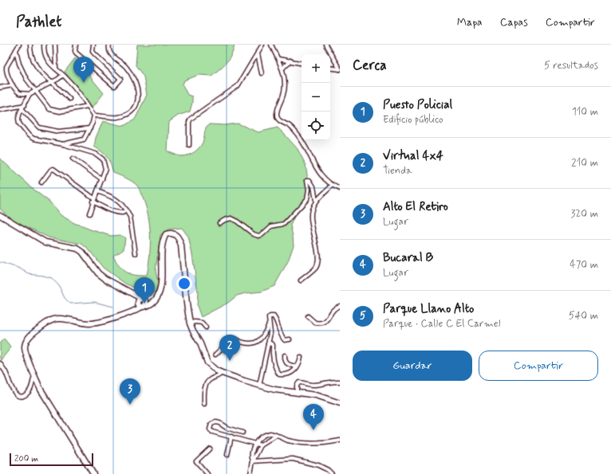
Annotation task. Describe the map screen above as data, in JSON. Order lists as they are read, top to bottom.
{
  "scale_bar": "200 m",
  "page": {
    "header": "Pathlet",
    "nav": ["Mapa", "Capas", "Compartir"],
    "heading": ["Cerca", "5 resultados"],
    "map_buttons": ["+", "−"],
    "pins": [
      "5",
      "1",
      "2",
      "3",
      "4"
    ],
    "list": [
      {
        "mark": "1",
        "name": "Puesto Policial",
        "note": "Edificio público",
        "value": "110 m"
      },
      {
        "mark": "2",
        "name": "Virtual 4x4",
        "note": "Tienda",
        "value": "210 m"
      },
      {
        "mark": "3",
        "name": "Alto El Retiro",
        "note": "Lugar",
        "value": "320 m"
      },
      {
        "mark": "4",
        "name": "Bucaral B",
        "note": "Lugar",
        "value": "470 m"
      },
      {
        "mark": "5",
        "name": "Parque Llano Alto",
        "note": "Parque · Calle C El Carmel",
        "value": "540 m"
      }
    ],
    "buttons": ["Guardar", "Compartir"],
    "scale": "200 m"
  }
}
